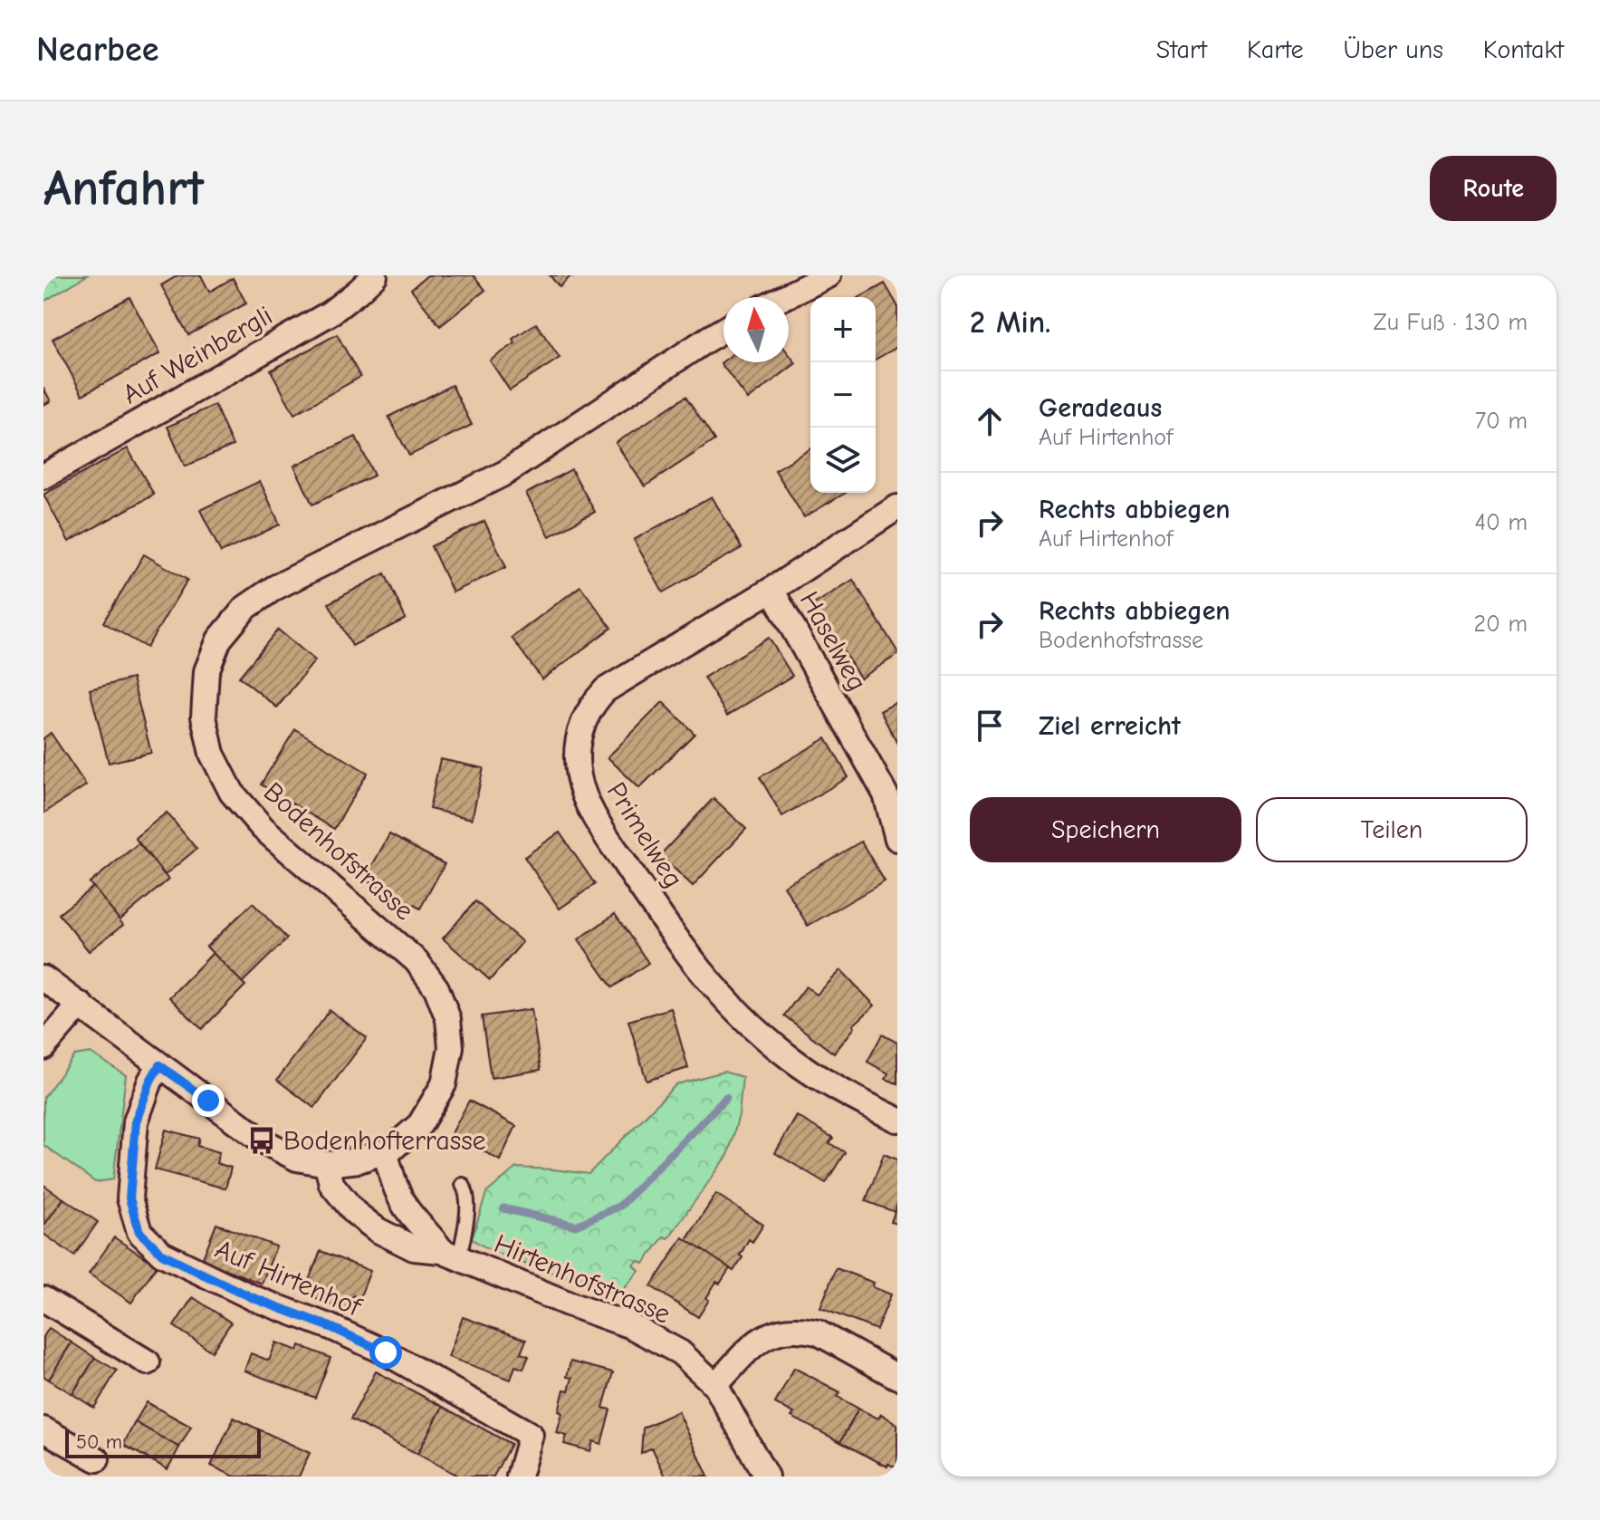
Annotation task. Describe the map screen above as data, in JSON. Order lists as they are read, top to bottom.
{
  "streets": {
    "street": [
      "Auf Weinbergli",
      "Haselweg",
      "Primelweg",
      "Bodenhofstrasse",
      "Auf Hirtenhof",
      "Hirtenhofstrasse"
    ]
  },
  "crossings": [
    ["Haselweg", "Primelweg"],
    ["Bodenhofstrasse", "Auf Hirtenhof"],
    ["Bodenhofstrasse", "Hirtenhofstrasse"]
  ],
  "places": {
    "bus stop": ["Bodenhofterrasse"]
  },
  "scale_bar": "50 m",
  "north": "top",
  "page": {
    "header": "Nearbee",
    "nav": [
      "Start",
      "Karte",
      "Über uns",
      "Kontakt"
    ],
    "buttons": [
      "Route",
      ["Speichern", "Teilen"]
    ],
    "title": "Anfahrt",
    "heading": ["2 Min.", "Zu Fuß · 130 m"],
    "map_buttons": ["+", "−"],
    "list": [
      ["Geradeaus", "Auf Hirtenhof", "70 m"],
      ["Rechts abbiegen", "Auf Hirtenhof", "40 m"],
      ["Rechts abbiegen", "Bodenhofstrasse", "20 m"],
      "Ziel erreicht"
    ],
    "scale": "50 m"
  }
}
